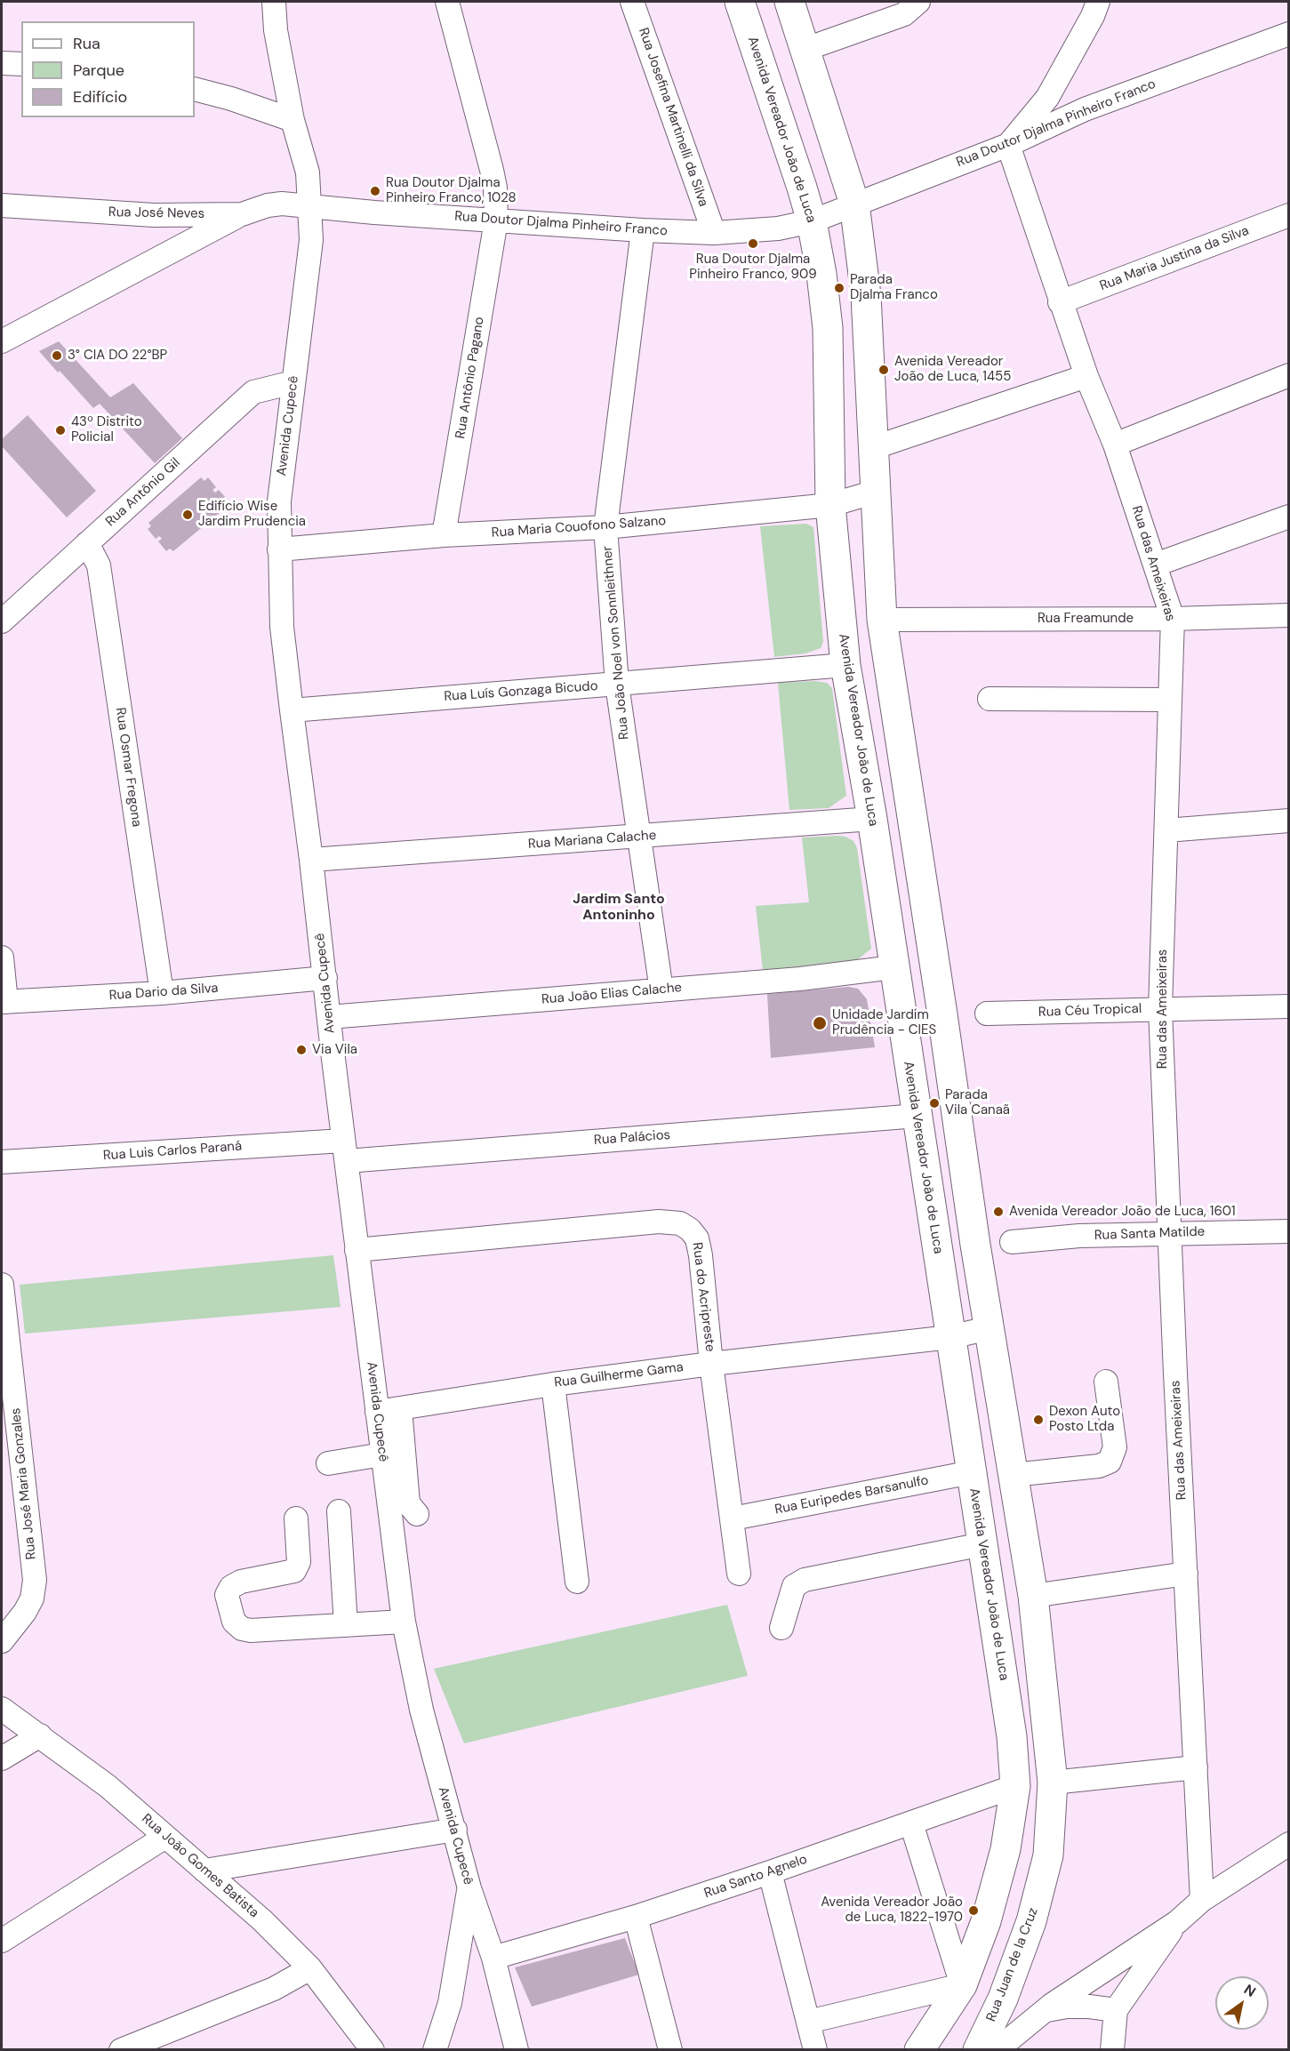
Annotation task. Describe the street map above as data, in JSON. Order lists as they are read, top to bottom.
{
  "streets": {
    "main road": ["Avenida Vereador João de Luca", "Rua Juan de la Cruz"],
    "street": [
      "Rua Josefina Martinelli da Silva",
      "Rua Doutor Djalma Pinheiro Franco",
      "Rua José Neves",
      "Rua Maria Justina da Silva",
      "Rua Antônio Pagano",
      "Avenida Cupecê",
      "Rua Antônio Gil",
      "Rua Maria Couofono Salzano",
      "Rua das Ameixeiras",
      "Rua Freamunde",
      "Rua João Noel von Sonnleithner",
      "Rua Luís Gonzaga Bicudo",
      "Rua Osmar Fregona",
      "Rua Mariana Calache",
      "Rua Dario da Silva",
      "Rua João Elias Calache",
      "Rua Céu Tropical",
      "Rua Palácios",
      "Rua Luis Carlos Paraná",
      "Rua Santa Matilde",
      "Rua do Acripreste",
      "Rua Guilherme Gama",
      "Rua José Maria Gonzales",
      "Rua Euripedes Barsanulfo",
      "Rua João Gomes Batista",
      "Rua Santo Agnelo"
    ]
  },
  "crossings": [
    ["Rua Josefina Martinelli da Silva", "Rua Doutor Djalma Pinheiro Franco"],
    ["Rua Doutor Djalma Pinheiro Franco", "Avenida Vereador João de Luca"],
    ["Rua Doutor Djalma Pinheiro Franco", "Rua José Neves"],
    ["Rua Doutor Djalma Pinheiro Franco", "Rua Antônio Pagano"],
    ["Rua Doutor Djalma Pinheiro Franco", "Avenida Cupecê"],
    ["Rua Doutor Djalma Pinheiro Franco", "Rua das Ameixeiras"],
    ["Rua Doutor Djalma Pinheiro Franco", "Rua João Noel von Sonnleithner"],
    ["Avenida Vereador João de Luca", "Rua Maria Couofono Salzano"],
    ["Avenida Vereador João de Luca", "Rua Luís Gonzaga Bicudo"],
    ["Avenida Vereador João de Luca", "Rua Mariana Calache"],
    ["Avenida Vereador João de Luca", "Rua João Elias Calache"],
    ["Avenida Vereador João de Luca", "Rua Palácios"],
    ["Avenida Vereador João de Luca", "Rua Guilherme Gama"],
    ["Avenida Vereador João de Luca", "Rua Euripedes Barsanulfo"],
    ["Avenida Vereador João de Luca", "Rua Santo Agnelo"],
    ["Rua José Neves", "Avenida Cupecê"],
    ["Rua Maria Justina da Silva", "Rua das Ameixeiras"],
    ["Rua Antônio Pagano", "Rua Maria Couofono Salzano"],
    ["Avenida Cupecê", "Rua Antônio Gil"],
    ["Avenida Cupecê", "Rua Maria Couofono Salzano"],
    ["Avenida Cupecê", "Rua Luís Gonzaga Bicudo"],
    ["Avenida Cupecê", "Rua Mariana Calache"],
    ["Avenida Cupecê", "Rua Dario da Silva"],
    ["Avenida Cupecê", "Rua João Elias Calache"],
    ["Avenida Cupecê", "Rua Palácios"],
    ["Avenida Cupecê", "Rua Luis Carlos Paraná"],
    ["Avenida Cupecê", "Rua do Acripreste"],
    ["Avenida Cupecê", "Rua Guilherme Gama"],
    ["Avenida Cupecê", "Rua Santo Agnelo"],
    ["Rua Antônio Gil", "Rua Osmar Fregona"],
    ["Rua Maria Couofono Salzano", "Rua João Noel von Sonnleithner"],
    ["Rua das Ameixeiras", "Rua Freamunde"],
    ["Rua das Ameixeiras", "Rua Céu Tropical"],
    ["Rua das Ameixeiras", "Rua Santa Matilde"],
    ["Rua João Noel von Sonnleithner", "Rua Luís Gonzaga Bicudo"],
    ["Rua João Noel von Sonnleithner", "Rua Mariana Calache"],
    ["Rua João Noel von Sonnleithner", "Rua João Elias Calache"],
    ["Rua Osmar Fregona", "Rua Dario da Silva"],
    ["Rua Palácios", "Rua Luis Carlos Paraná"],
    ["Rua do Acripreste", "Rua Guilherme Gama"],
    ["Rua do Acripreste", "Rua Euripedes Barsanulfo"]
  ],
  "districts": ["Jardim Santo Antoninho"],
  "places": [
    "Rua Doutor Djalma Pinheiro Franco, 1028",
    "Rua Doutor Djalma Pinheiro Franco, 909",
    "Parada Djalma Franco",
    "3° CIA DO 22°BP",
    "Avenida Vereador João de Luca, 1455",
    "43º Distrito Policial",
    "Edifício Wise Jardim Prudencia",
    "Unidade Jardim Prudência - CIES",
    "Via Vila",
    "Parada Vila Canaã",
    "Avenida Vereador João de Luca, 1601",
    "Dexon Auto Posto Ltda",
    "Avenida Vereador João de Luca, 1822-1970"
  ],
  "legend": ["Rua", "Parque", "Edifício"],
  "north": "top right"
}
